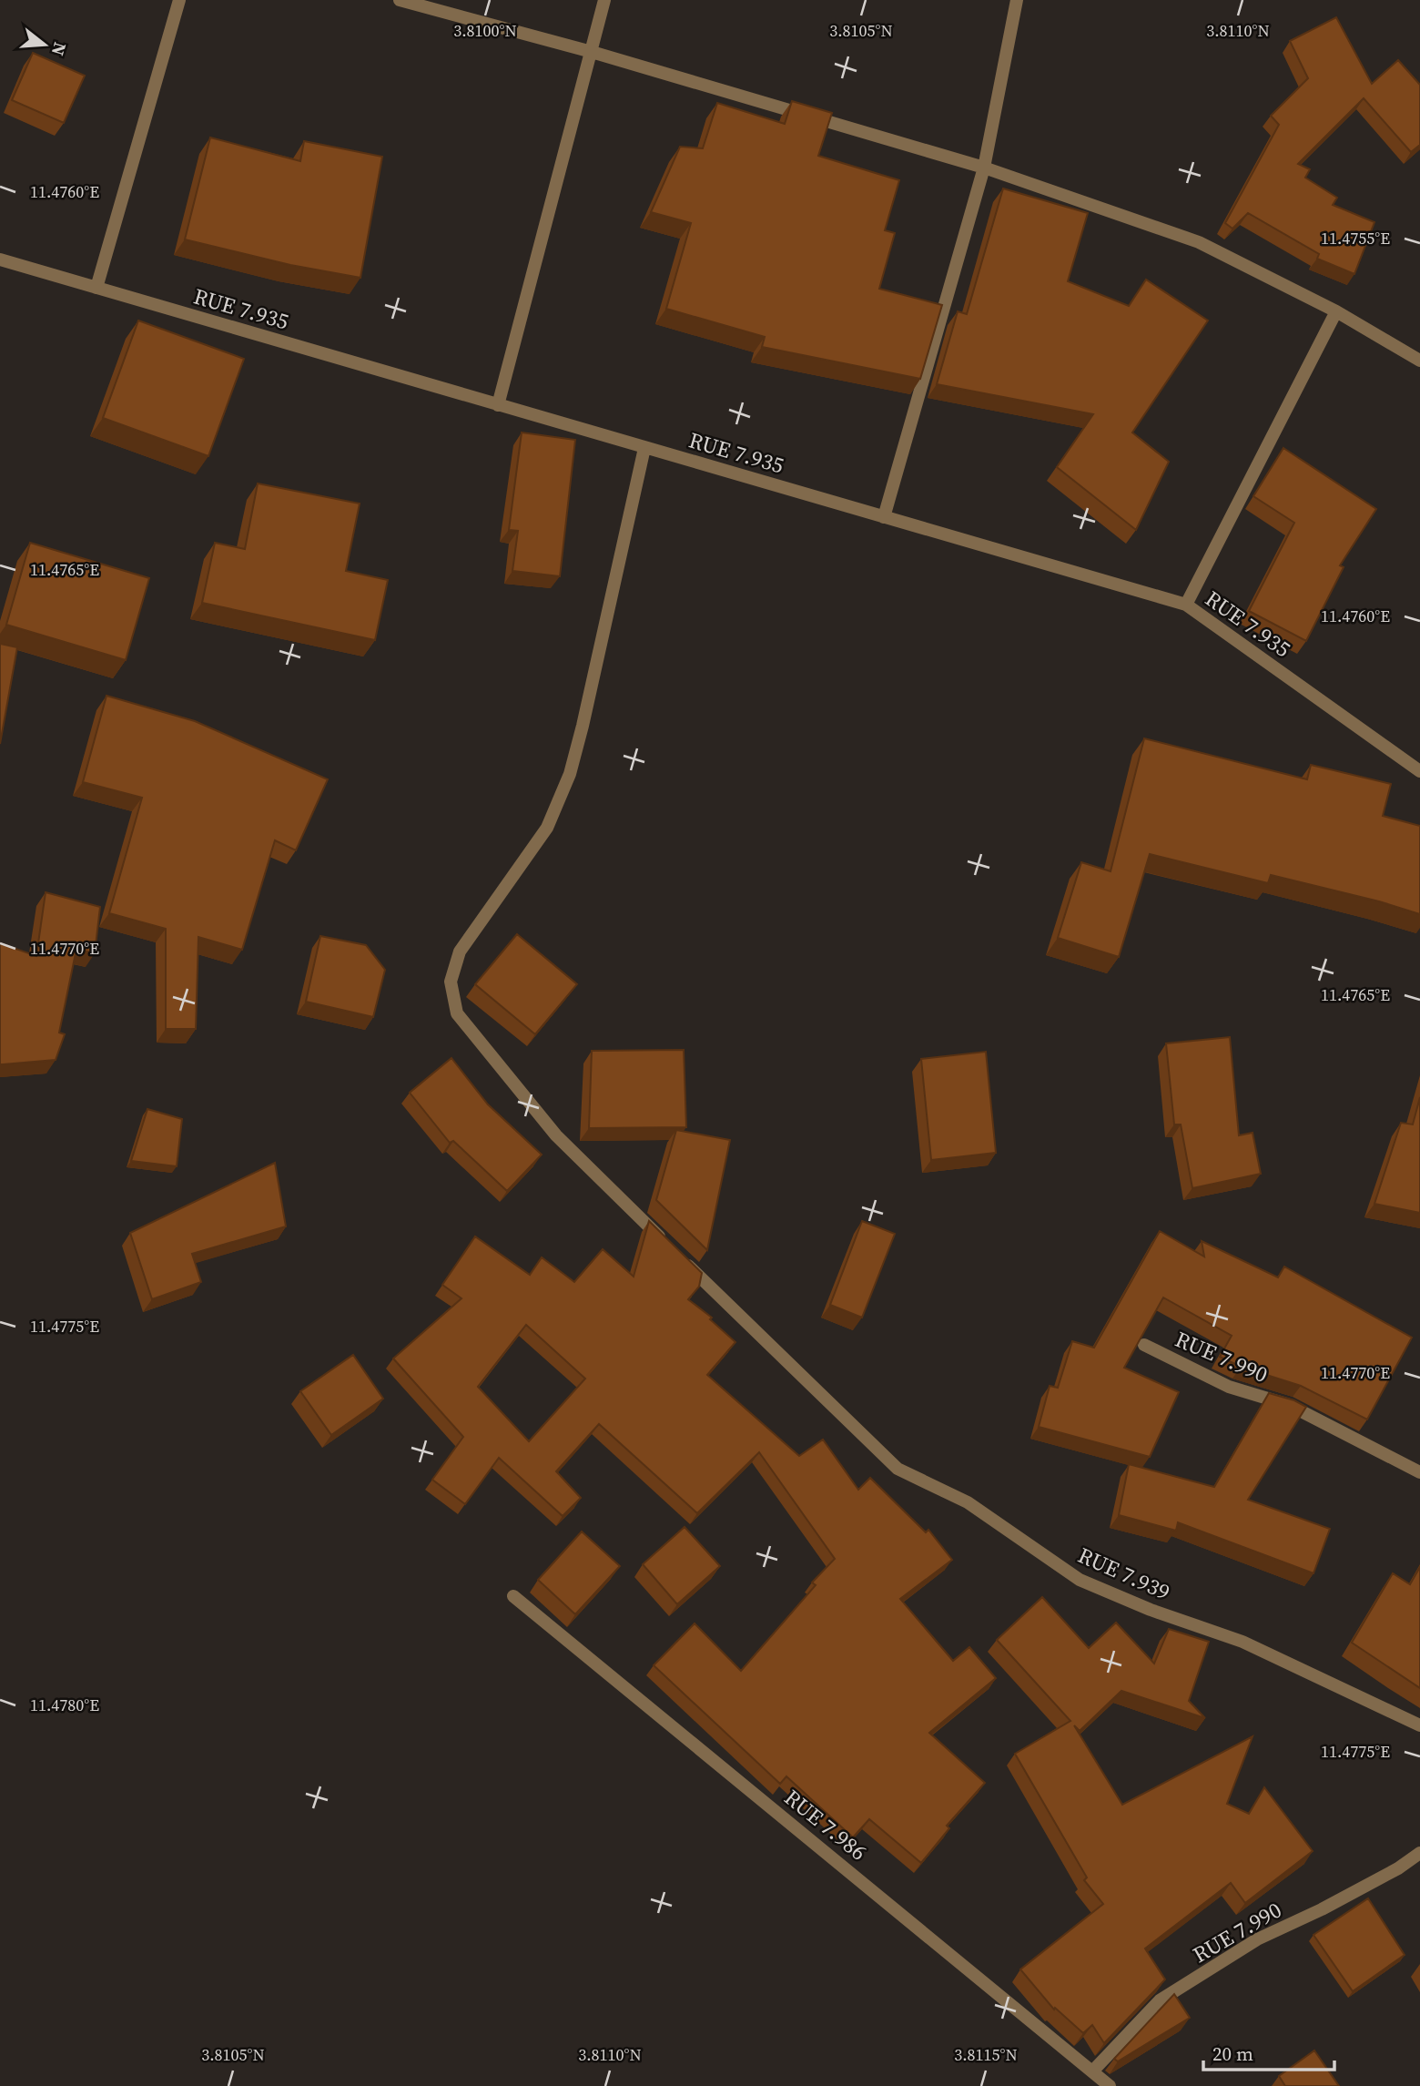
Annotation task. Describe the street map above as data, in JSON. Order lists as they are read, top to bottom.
{
  "streets": {
    "street": [
      "RUE 7.935",
      "RUE 7.990",
      "RUE 7.939",
      "RUE 7.986"
    ]
  },
  "crossings": [
    ["RUE 7.935", "RUE 7.939"],
    ["RUE 7.990", "RUE 7.986"]
  ],
  "scale_bar": "20 m",
  "north": "right",
  "coordinates": [
    "3.8100°N",
    "3.8105°N",
    "3.8110°N",
    "11.4760°E",
    "11.4755°E",
    "11.4765°E",
    "11.4770°E",
    "11.4775°E",
    "11.4780°E",
    "3.8115°N"
  ]
}
